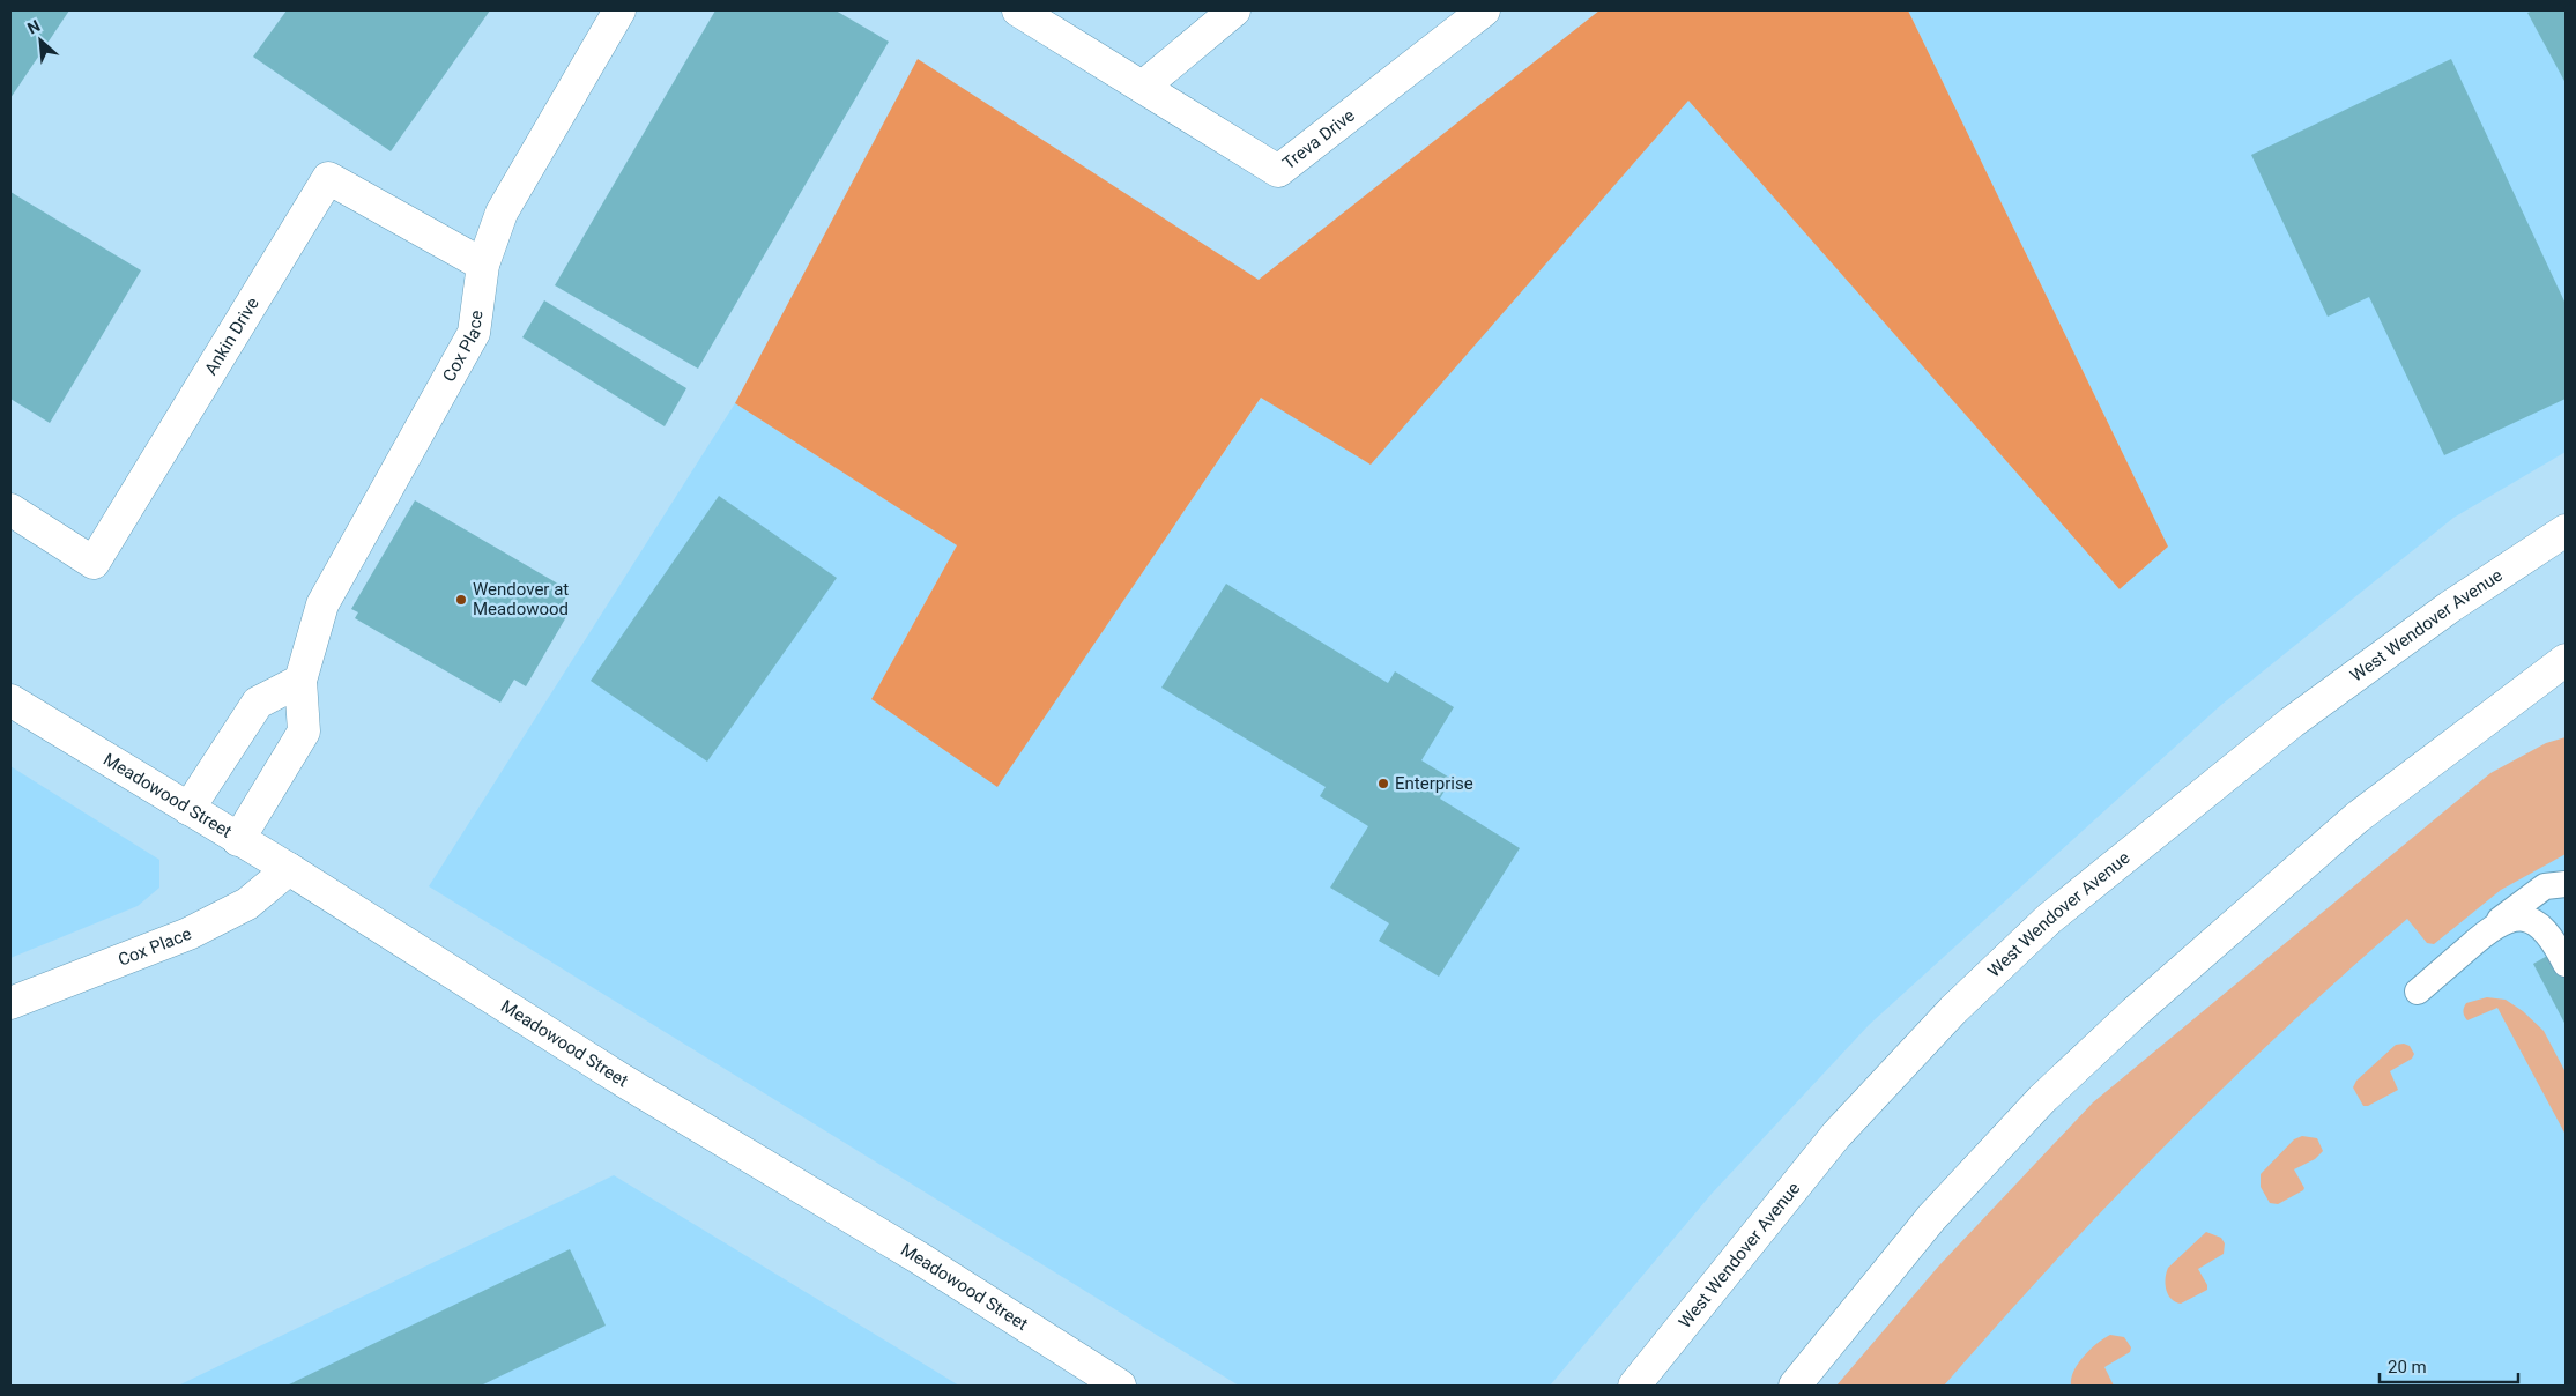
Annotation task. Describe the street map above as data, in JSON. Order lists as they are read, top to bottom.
{
  "streets": {
    "main road": [
      "Treva Drive",
      "Ankin Drive",
      "Cox Place",
      "West Wendover Avenue",
      "Meadowood Street"
    ]
  },
  "crossings": [
    ["Ankin Drive", "Cox Place"],
    ["Cox Place", "Meadowood Street"]
  ],
  "places": ["Wendover at Meadowood", "Enterprise"],
  "scale_bar": "20 m",
  "north": "top left"
}
